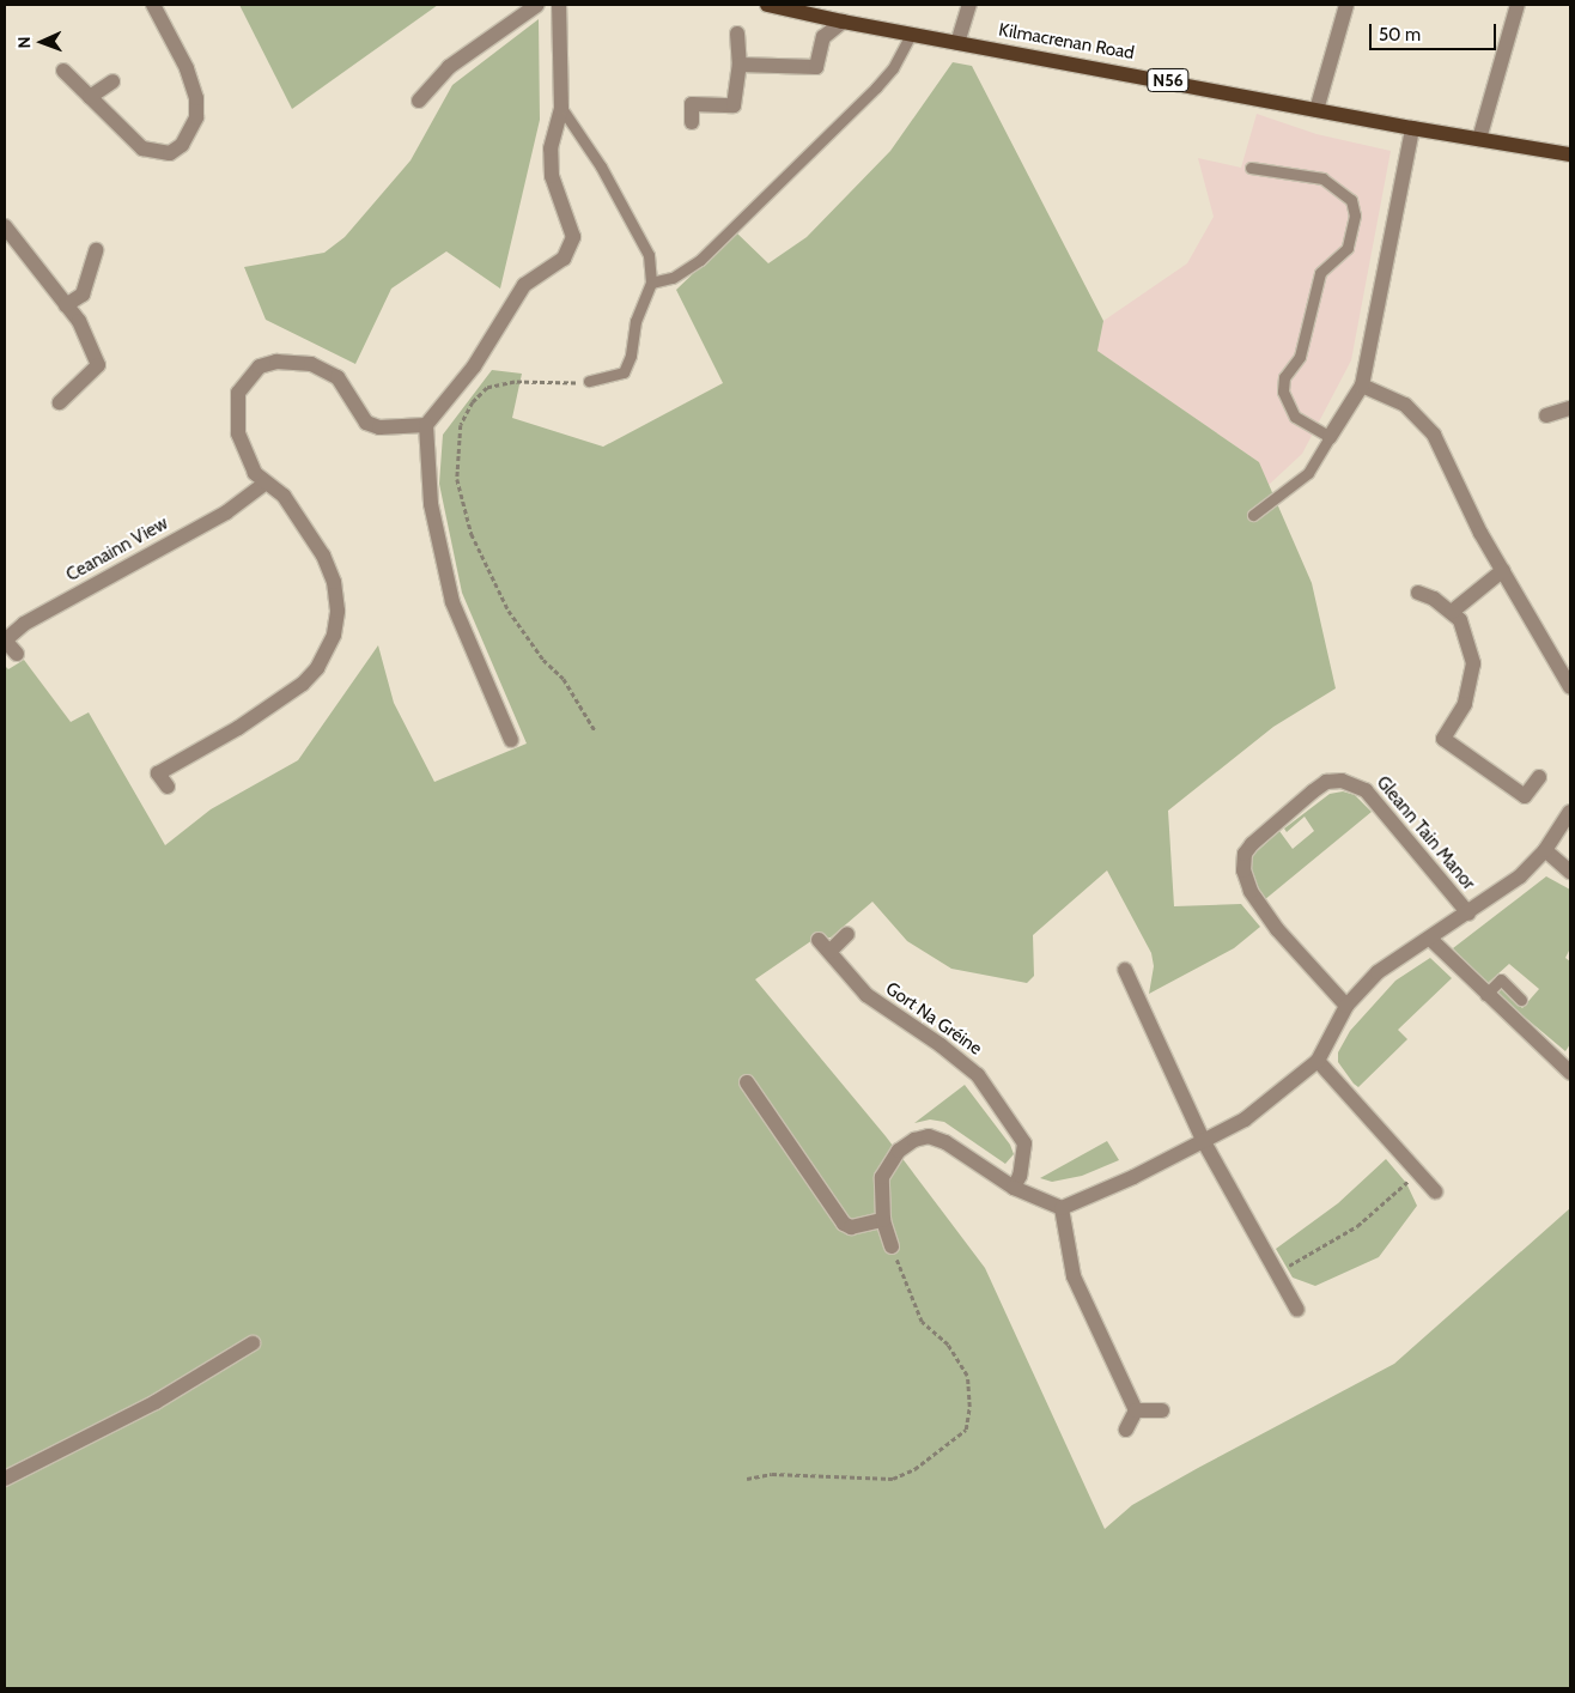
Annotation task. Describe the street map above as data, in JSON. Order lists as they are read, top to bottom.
{
  "streets": {
    "main road": ["Kilmacrenan Road", "N56"],
    "street": ["Ceanainn View", "Gleann Tain Manor", "Gort Na Gréine"]
  },
  "scale_bar": "50 m",
  "north": "left"
}
